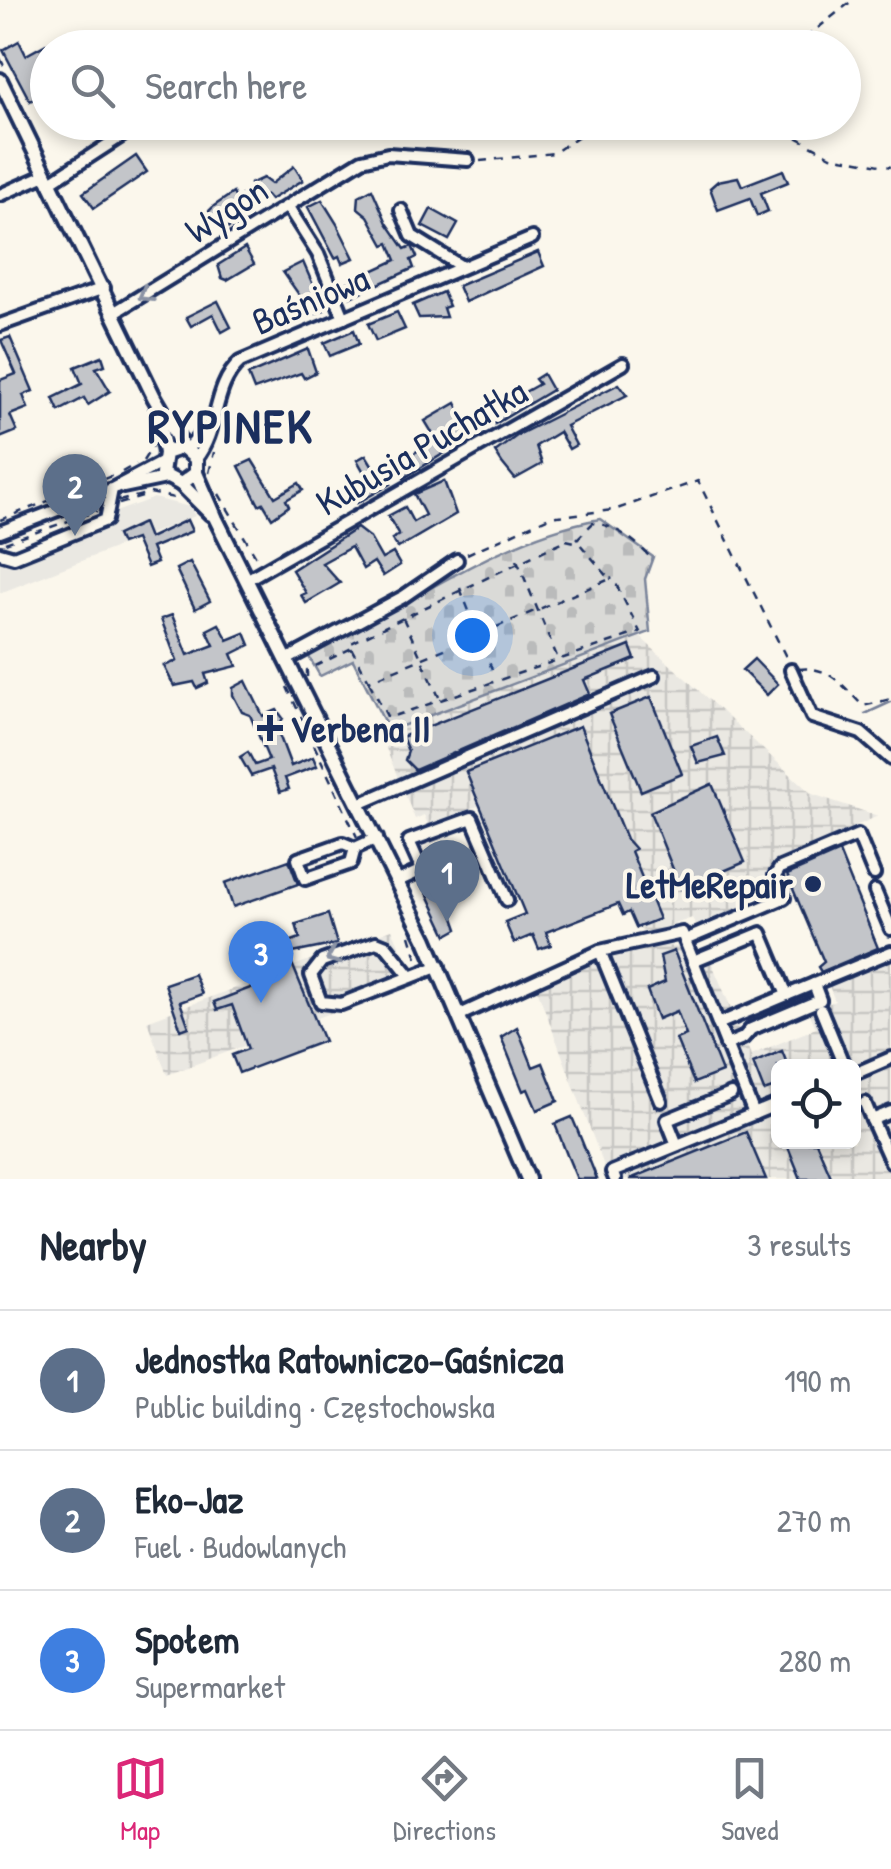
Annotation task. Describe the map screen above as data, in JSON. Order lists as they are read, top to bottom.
{
  "streets": {
    "street": ["Wygon", "Baśniowa", "Kubusia Puchatka"]
  },
  "one_way": ["Wygon"],
  "districts": ["RYPINEK"],
  "places": {
    "health": ["Verbena II"],
    "other": ["LetMeRepair"]
  },
  "page": {
    "search": "Search here",
    "pins": ["2", "1", "3"],
    "heading": ["Nearby", "3 results"],
    "list": [
      {
        "mark": "1",
        "name": "Jednostka Ratowniczo-Gaśnicza",
        "note": "Public building · Częstochowska",
        "value": "190 m"
      },
      {
        "mark": "2",
        "name": "Eko-Jaz",
        "note": "Fuel · Budowlanych",
        "value": "270 m"
      },
      {
        "mark": "3",
        "name": "Społem",
        "note": "Supermarket",
        "value": "280 m"
      }
    ],
    "nav": ["Map", "Directions", "Saved"]
  }
}
